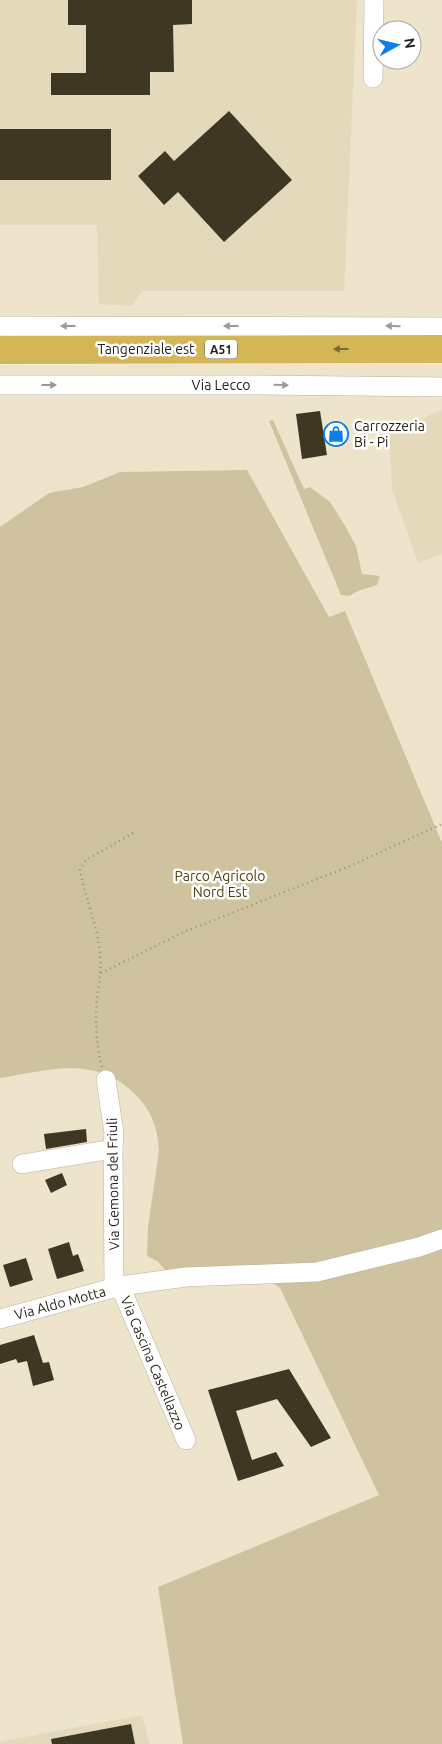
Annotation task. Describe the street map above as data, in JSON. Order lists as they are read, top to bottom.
{
  "streets": {
    "highway": ["Tangenziale est", "A51"],
    "street": [
      "Via Lecco",
      "Via Gemona del Friuli",
      "Via Aldo Motta",
      "Via Cascina Castellazzo"
    ]
  },
  "crossings": [
    ["Via Gemona del Friuli", "Via Aldo Motta"],
    ["Via Gemona del Friuli", "Via Cascina Castellazzo"],
    ["Via Aldo Motta", "Via Cascina Castellazzo"]
  ],
  "parks": ["Parco Agricolo Nord Est"],
  "places": {
    "shop": ["Carrozzeria Bi - Pi"]
  },
  "north": "right"
}
